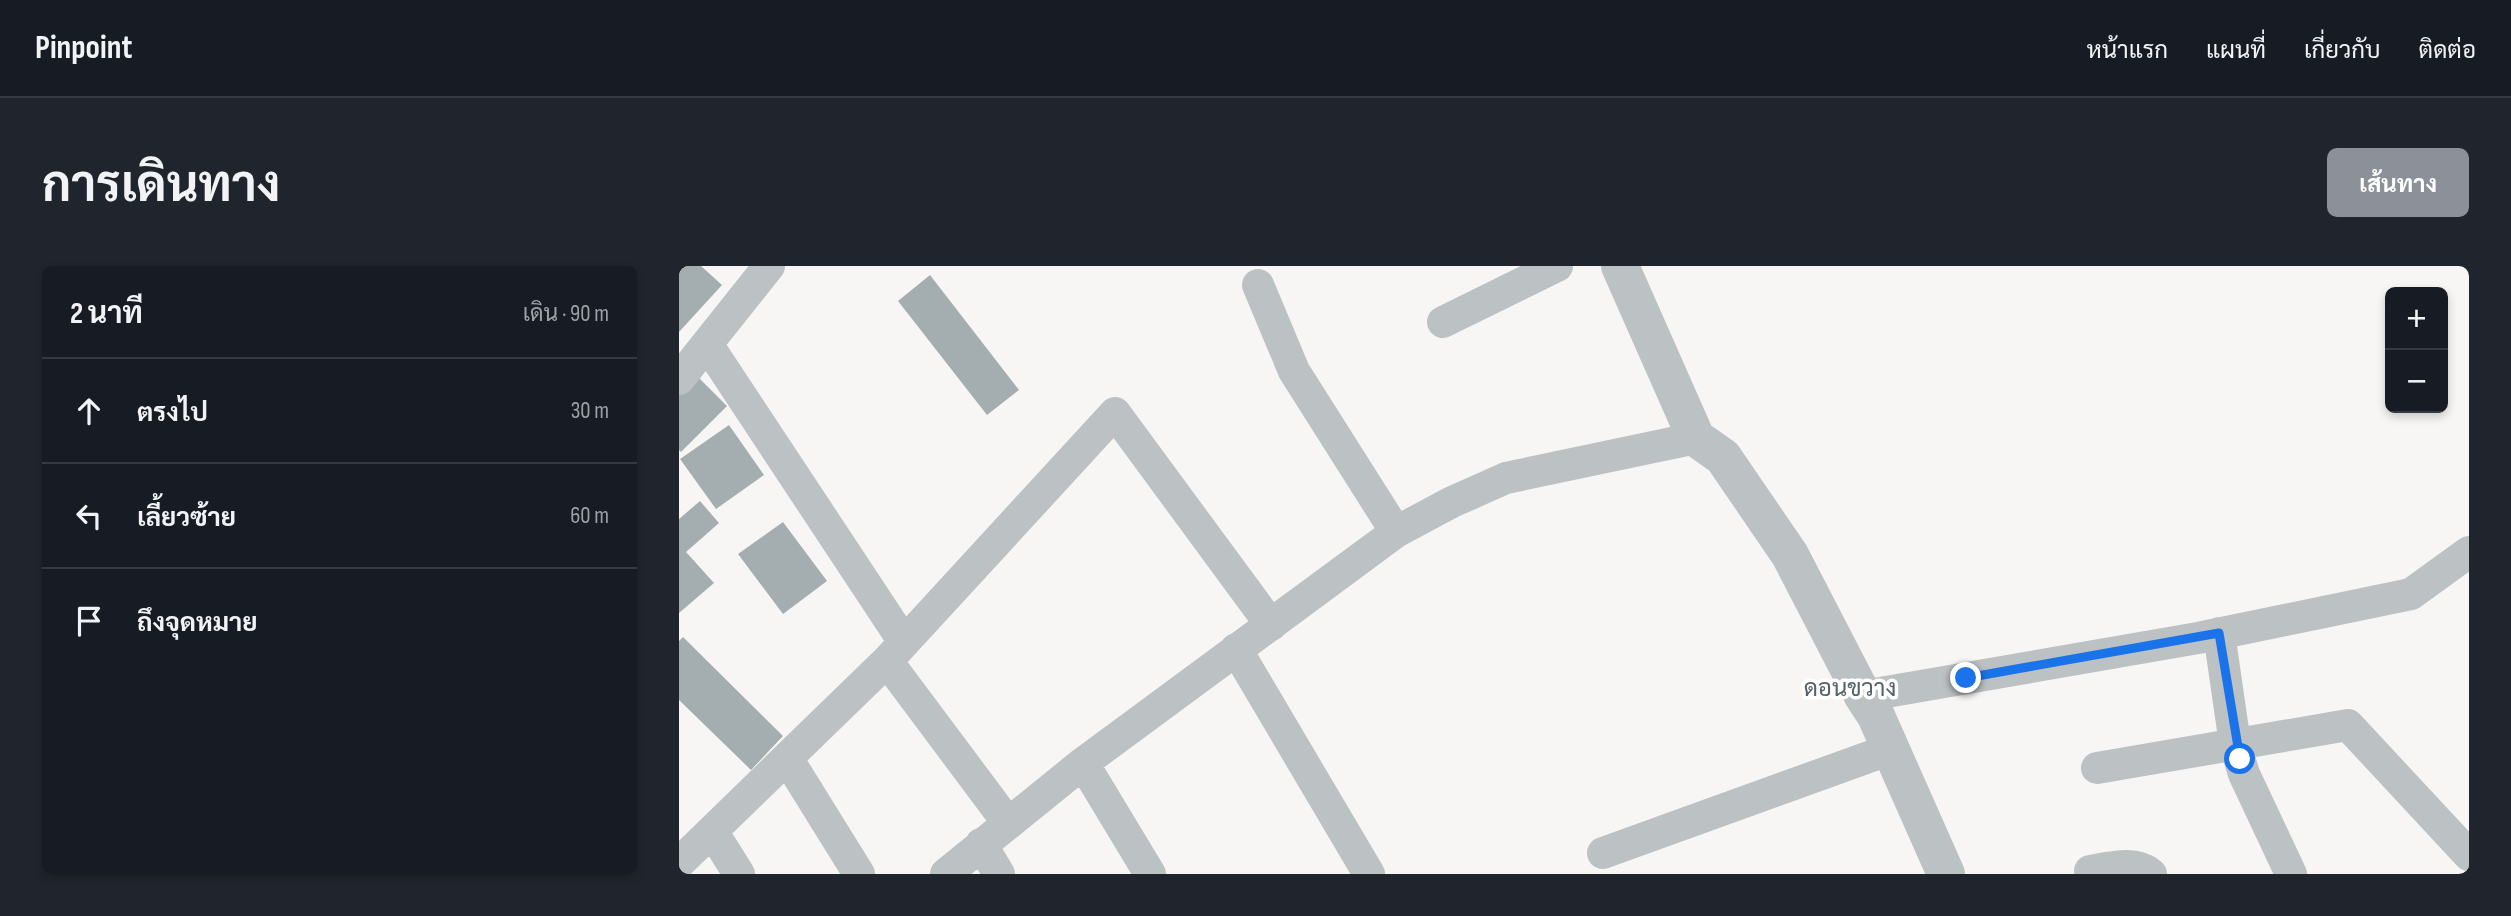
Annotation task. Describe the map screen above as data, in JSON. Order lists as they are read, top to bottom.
{
  "districts": ["ดอนขวาง"],
  "page": {
    "header": "Pinpoint",
    "nav": [
      "หน้าแรก",
      "แผนที่",
      "เกี่ยวกับ",
      "ติดต่อ"
    ],
    "buttons": "เส้นทาง",
    "title": "การเดินทาง",
    "heading": ["2 นาที", "เดิน · 90 m"],
    "map_buttons": ["+", "−"],
    "list": [
      ["ตรงไป", "30 m"],
      ["เลี้ยวซ้าย", "60 m"],
      "ถึงจุดหมาย"
    ]
  }
}
